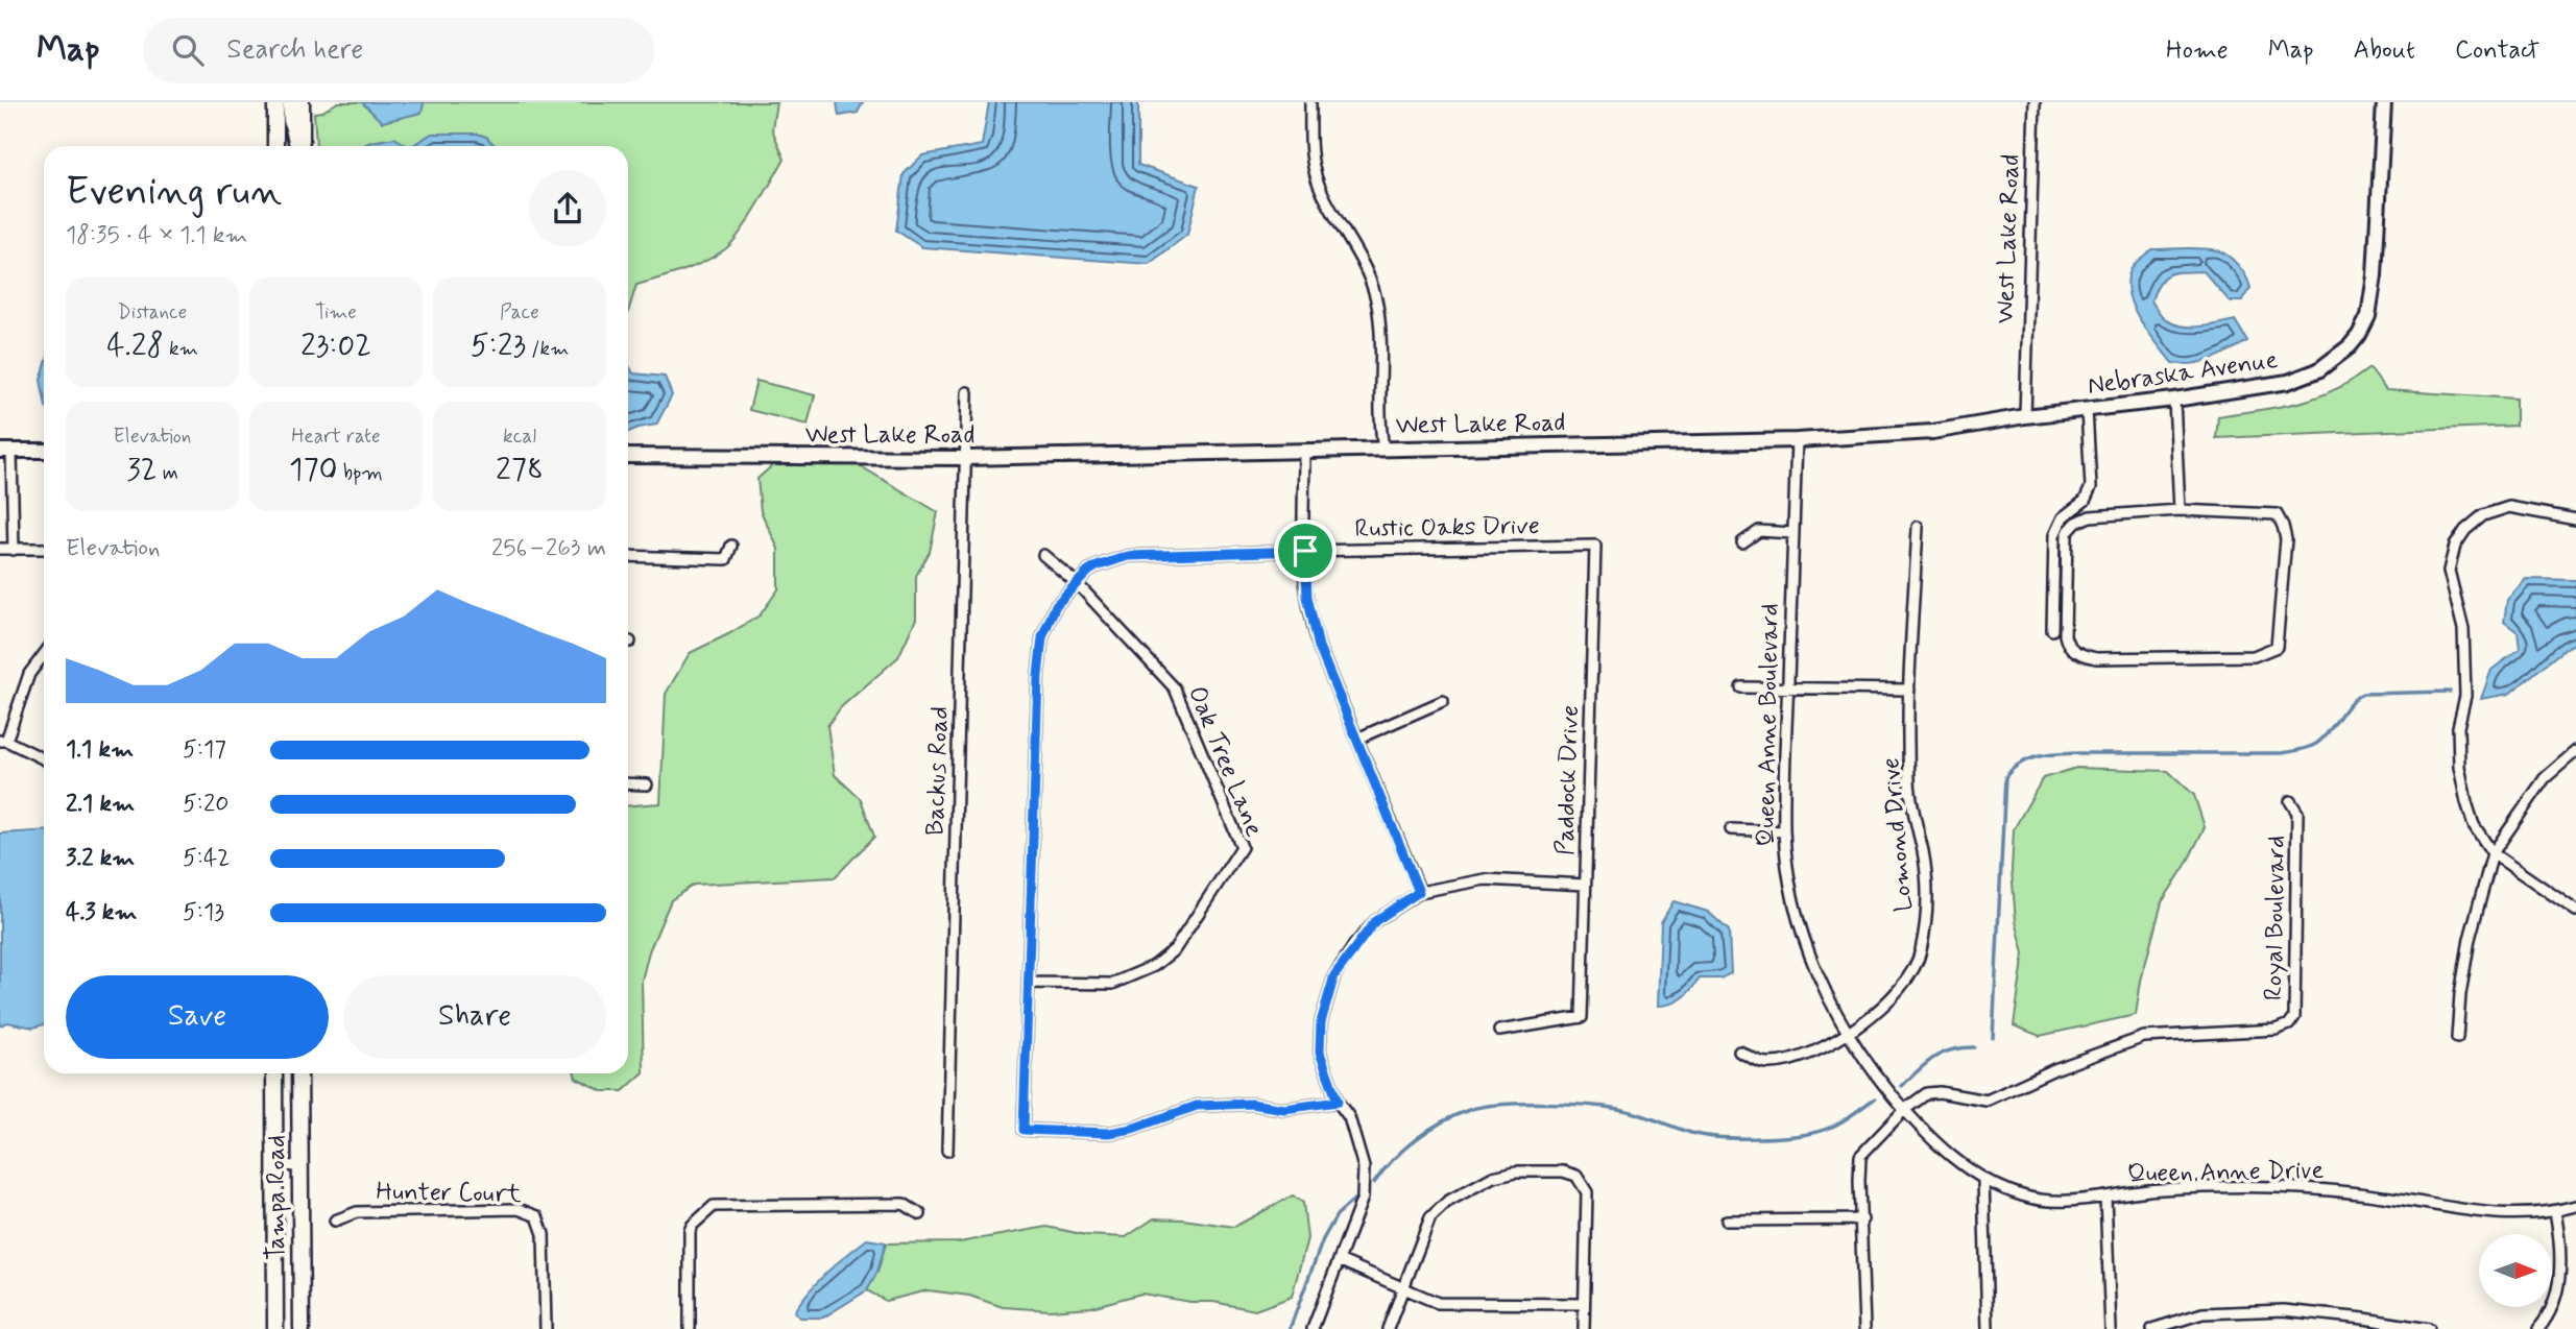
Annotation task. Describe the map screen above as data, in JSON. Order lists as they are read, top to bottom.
{
  "streets": {
    "main road": ["Tampa Road"],
    "street": [
      "West Lake Road",
      "Nebraska Avenue",
      "Rustic Oaks Drive",
      "Queen Anne Boulevard",
      "Oak Tree Lane",
      "Backus Road",
      "Paddock Drive",
      "Lomond Drive",
      "Royal Boulevard",
      "Queen Anne Drive",
      "Hunter Court"
    ]
  },
  "crossings": [
    ["West Lake Road", "Nebraska Avenue"],
    ["West Lake Road", "Queen Anne Boulevard"],
    ["West Lake Road", "Backus Road"],
    ["Rustic Oaks Drive", "Oak Tree Lane"],
    ["Rustic Oaks Drive", "Paddock Drive"],
    ["Queen Anne Boulevard", "Lomond Drive"],
    ["Queen Anne Boulevard", "Royal Boulevard"],
    ["Queen Anne Boulevard", "Queen Anne Drive"],
    ["Royal Boulevard", "Queen Anne Drive"]
  ],
  "north": "right",
  "page": {
    "header": "Map",
    "search": "Search here",
    "nav": [
      "Home",
      "Map",
      "About",
      "Contact"
    ],
    "heading": ["Evening run", "18:35 · 4 × 1.1 km"],
    "stats": [
      ["Distance", "4.28 km"],
      ["Time", "23:02"],
      ["Pace", "5:23 /km"],
      ["Elevation", "32 m"],
      ["Heart rate", "170 bpm"],
      ["kcal", "278"]
    ],
    "chart": ["Elevation", "256–263 m"],
    "list": [
      {
        "name": "1.1 km",
        "note": "5:17"
      },
      {
        "name": "2.1 km",
        "note": "5:20"
      },
      {
        "name": "3.2 km",
        "note": "5:42"
      },
      {
        "name": "4.3 km",
        "note": "5:13"
      }
    ],
    "buttons": ["Save", "Share"]
  }
}
